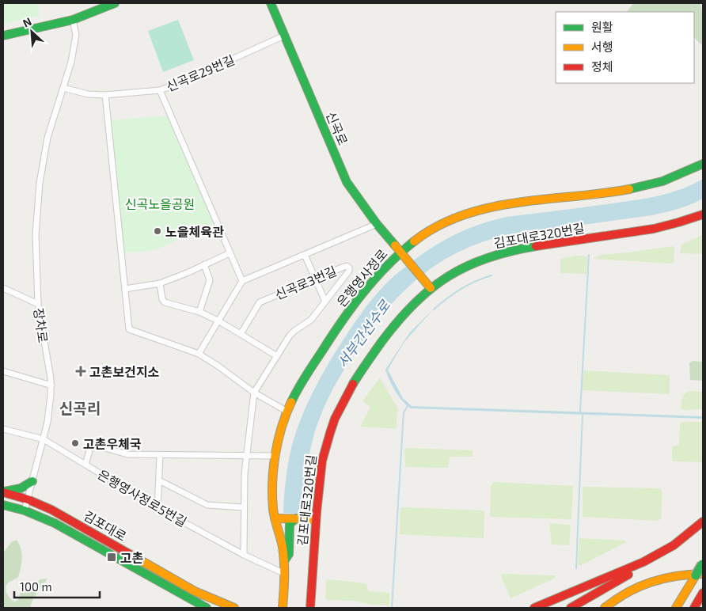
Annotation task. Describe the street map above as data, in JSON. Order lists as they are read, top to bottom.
{
  "streets": {
    "main road": [
      "신곡로",
      "김포대로320번길",
      "은행영사정로",
      "김포대로"
    ],
    "street": [
      "신곡로29번길",
      "신곡로3번길",
      "장차로",
      "은행영사정로5번길"
    ]
  },
  "crossings": [
    ["신곡로29번길", "신곡로"],
    ["신곡로29번길", "장차로"],
    ["신곡로", "김포대로320번길"],
    ["신곡로", "은행영사정로"],
    ["신곡로", "신곡로3번길"],
    ["은행영사정로", "은행영사정로5번길"],
    ["장차로", "은행영사정로5번길"],
    ["장차로", "김포대로"]
  ],
  "districts": ["신곡리"],
  "water": ["서부간선수로"],
  "parks": ["신곡노을공원"],
  "places": {
    "other": ["노을체육관", "고촌우체국"],
    "health": ["고촌보건지소"],
    "transit": ["고촌"]
  },
  "legend": ["원활", "서행", "정체"],
  "scale_bar": "100 m",
  "north": "top left"
}
